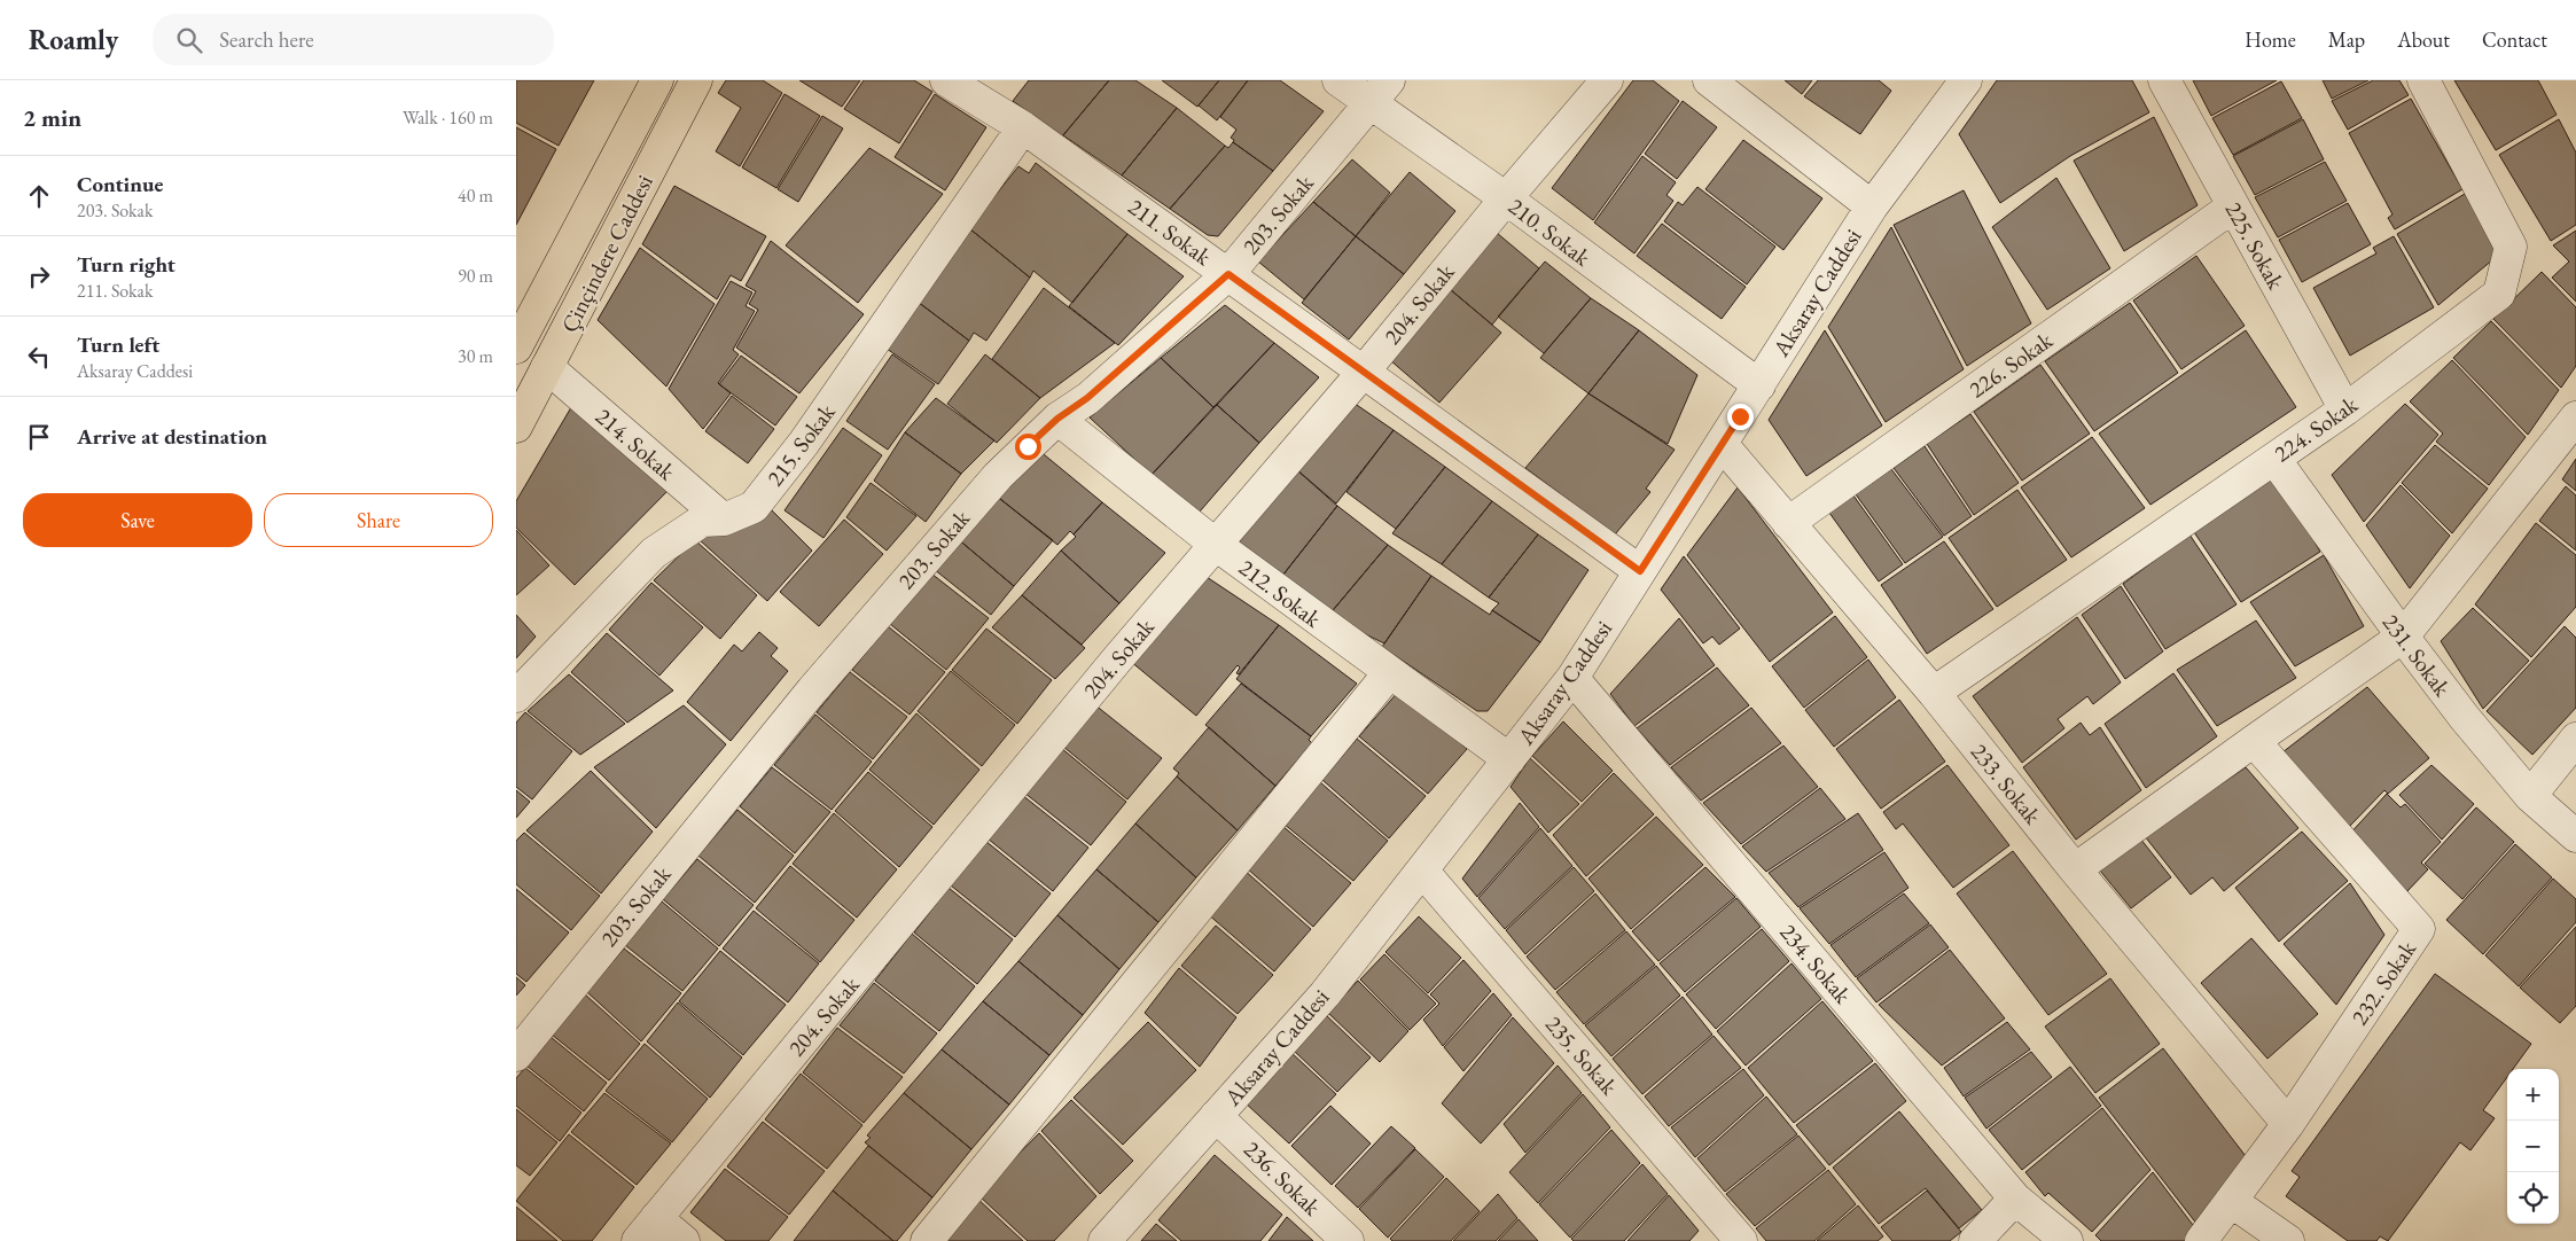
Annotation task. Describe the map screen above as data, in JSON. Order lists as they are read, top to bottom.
{
  "streets": {
    "main road": ["Çinçindere Caddesi"],
    "street": [
      "203. Sokak",
      "211. Sokak",
      "210. Sokak",
      "225. Sokak",
      "Aksaray Caddesi",
      "204. Sokak",
      "226. Sokak",
      "224. Sokak",
      "214. Sokak",
      "215. Sokak",
      "212. Sokak",
      "231. Sokak",
      "233. Sokak",
      "234. Sokak",
      "232. Sokak",
      "235. Sokak",
      "236. Sokak"
    ]
  },
  "crossings": [
    ["203. Sokak", "211. Sokak"],
    ["203. Sokak", "210. Sokak"],
    ["203. Sokak", "212. Sokak"],
    ["211. Sokak", "Aksaray Caddesi"],
    ["211. Sokak", "204. Sokak"],
    ["211. Sokak", "215. Sokak"],
    ["210. Sokak", "Aksaray Caddesi"],
    ["210. Sokak", "204. Sokak"],
    ["225. Sokak", "226. Sokak"],
    ["225. Sokak", "224. Sokak"],
    ["Çinçindere Caddesi", "214. Sokak"],
    ["Aksaray Caddesi", "212. Sokak"],
    ["Aksaray Caddesi", "233. Sokak"],
    ["Aksaray Caddesi", "234. Sokak"],
    ["Aksaray Caddesi", "235. Sokak"],
    ["Aksaray Caddesi", "236. Sokak"],
    ["204. Sokak", "212. Sokak"],
    ["226. Sokak", "233. Sokak"],
    ["224. Sokak", "231. Sokak"],
    ["224. Sokak", "233. Sokak"],
    ["214. Sokak", "215. Sokak"],
    ["233. Sokak", "232. Sokak"]
  ],
  "page": {
    "header": "Roamly",
    "search": "Search here",
    "nav": [
      "Home",
      "Map",
      "About",
      "Contact"
    ],
    "heading": ["2 min", "Walk · 160 m"],
    "list": [
      ["Continue", "203. Sokak", "40 m"],
      ["Turn right", "211. Sokak", "90 m"],
      ["Turn left", "Aksaray Caddesi", "30 m"],
      "Arrive at destination"
    ],
    "buttons": ["Save", "Share"],
    "map_buttons": ["+", "−"]
  }
}
